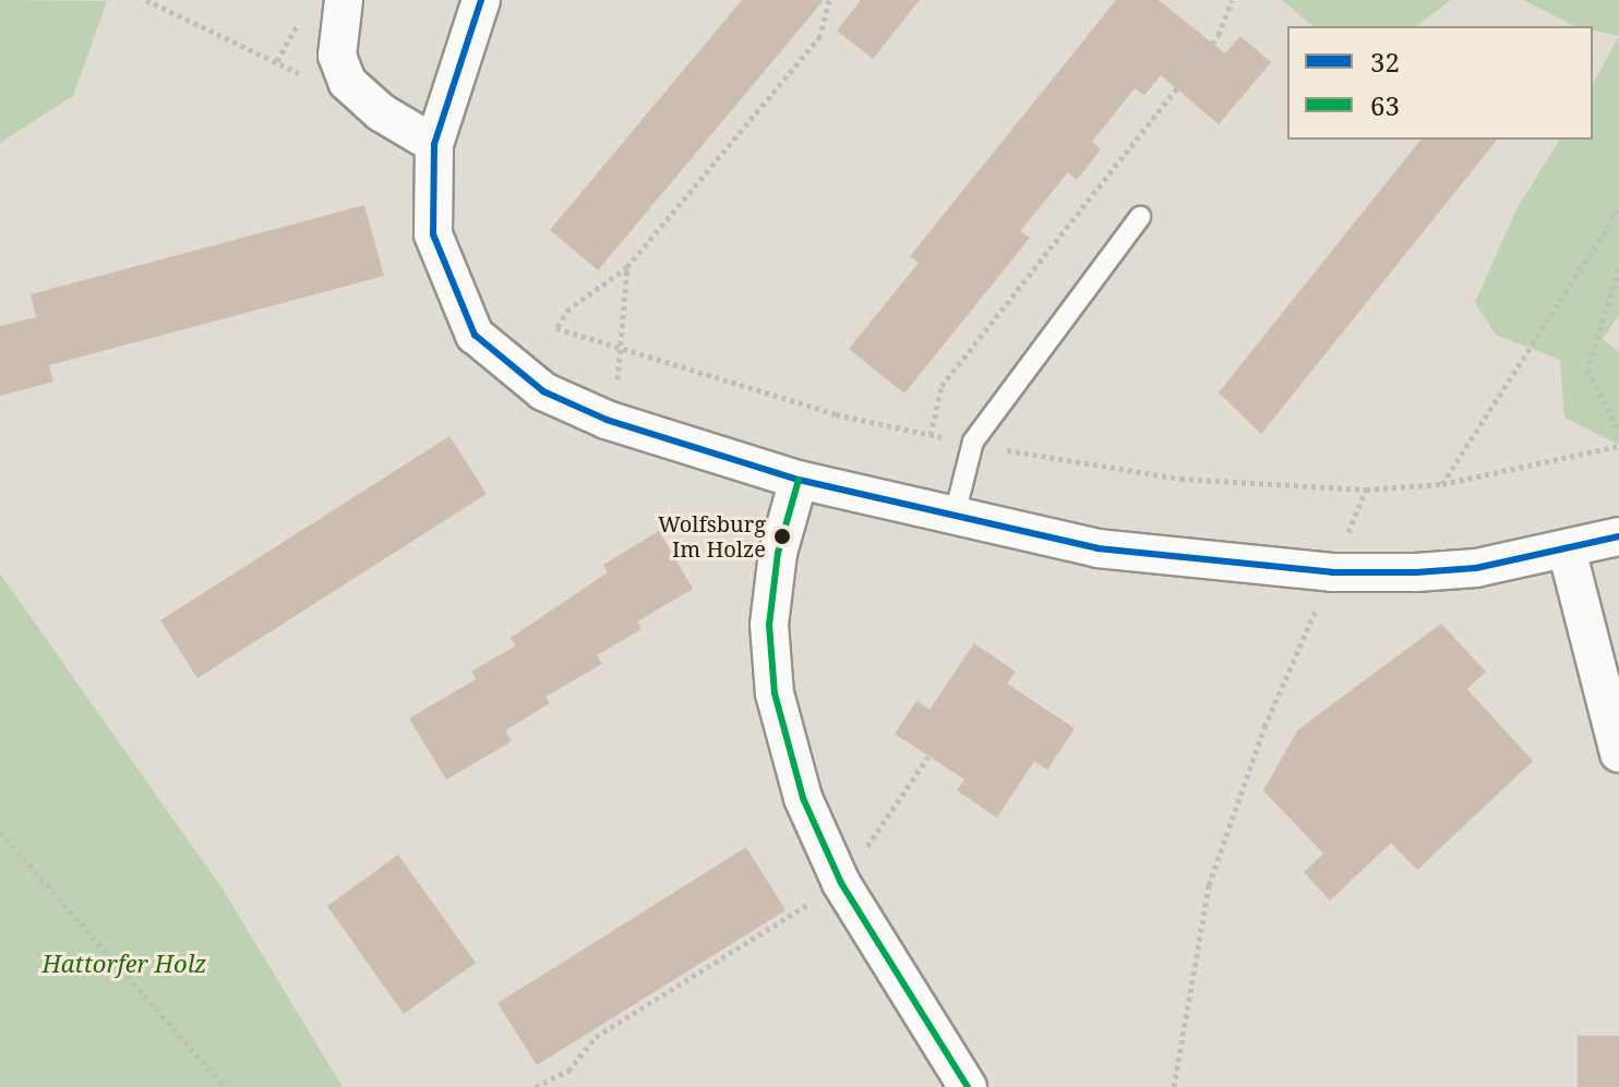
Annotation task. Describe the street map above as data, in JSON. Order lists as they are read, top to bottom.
{
  "parks": ["Hattorfer Holz"],
  "places": ["Wolfsburg Im Holze"],
  "lines": ["transit line 32", "transit line 63"],
  "legend": ["32", "63"]
}
